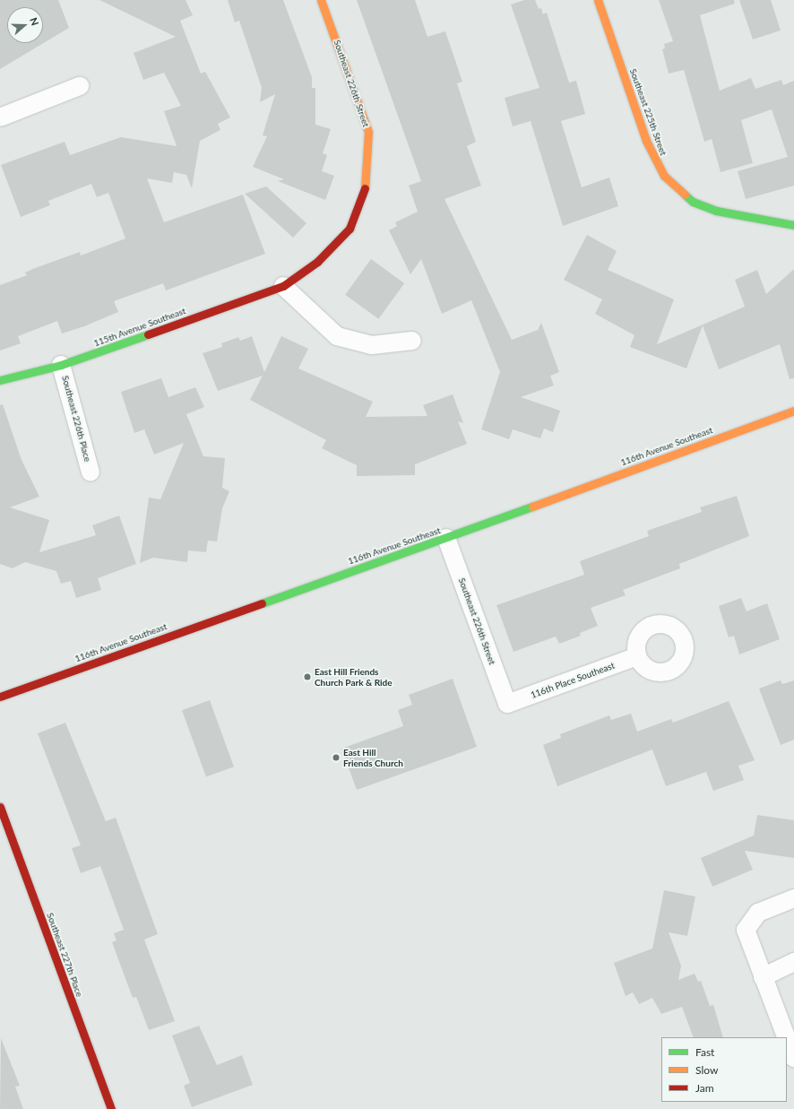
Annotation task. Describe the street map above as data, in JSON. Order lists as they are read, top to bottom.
{
  "streets": {
    "street": [
      "Southeast 226th Street",
      "Southeast 225th Street",
      "115th Avenue Southeast",
      "Southeast 226th Place",
      "116th Avenue Southeast",
      "116th Place Southeast",
      "Southeast 227th Place"
    ]
  },
  "crossings": [
    ["Southeast 226th Street", "115th Avenue Southeast"],
    ["Southeast 226th Street", "116th Avenue Southeast"],
    ["Southeast 226th Street", "116th Place Southeast"],
    ["115th Avenue Southeast", "Southeast 226th Place"]
  ],
  "places": ["East Hill Friends Church Park & Ride", "East Hill Friends Church"],
  "legend": ["Fast", "Slow", "Jam"],
  "north": "right"
}
